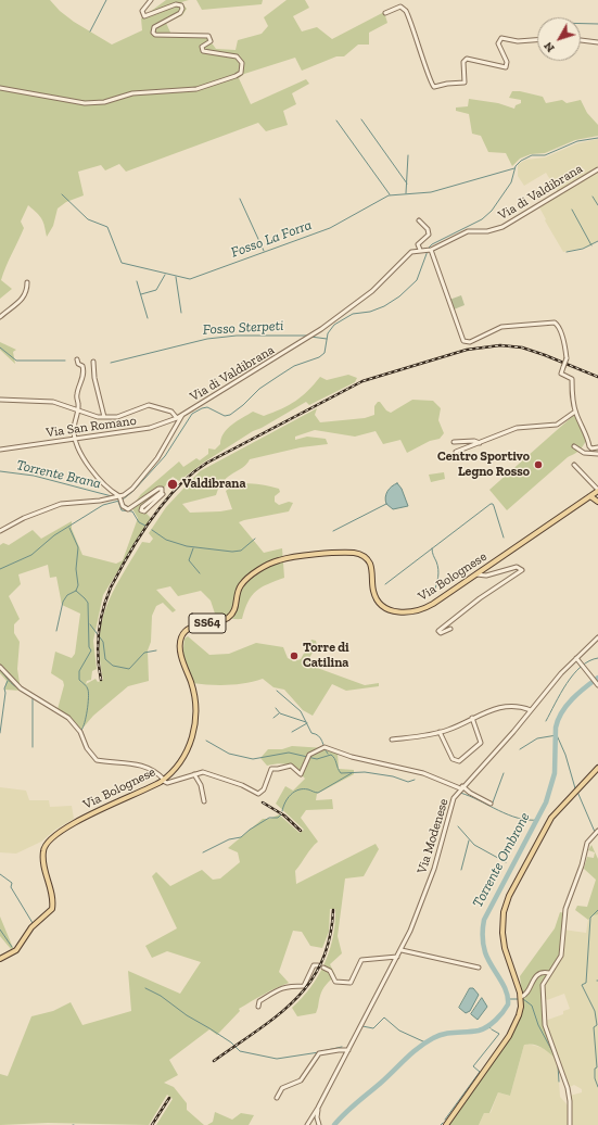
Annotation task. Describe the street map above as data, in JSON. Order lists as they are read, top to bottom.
{
  "streets": {
    "main road": ["Via Bolognese", "SS64"],
    "street": ["Via di Valdibrana", "Via San Romano", "Via Modenese"]
  },
  "crossings": [
    ["Via di Valdibrana", "Via San Romano"]
  ],
  "water": [
    "Fosso La Forra",
    "Fosso Sterpeti",
    "Torrente Brana",
    "Torrente Ombrone"
  ],
  "places": ["Centro Sportivo Legno Rosso", "Valdibrana", "Torre di Catilina"],
  "north": "bottom left"
}
